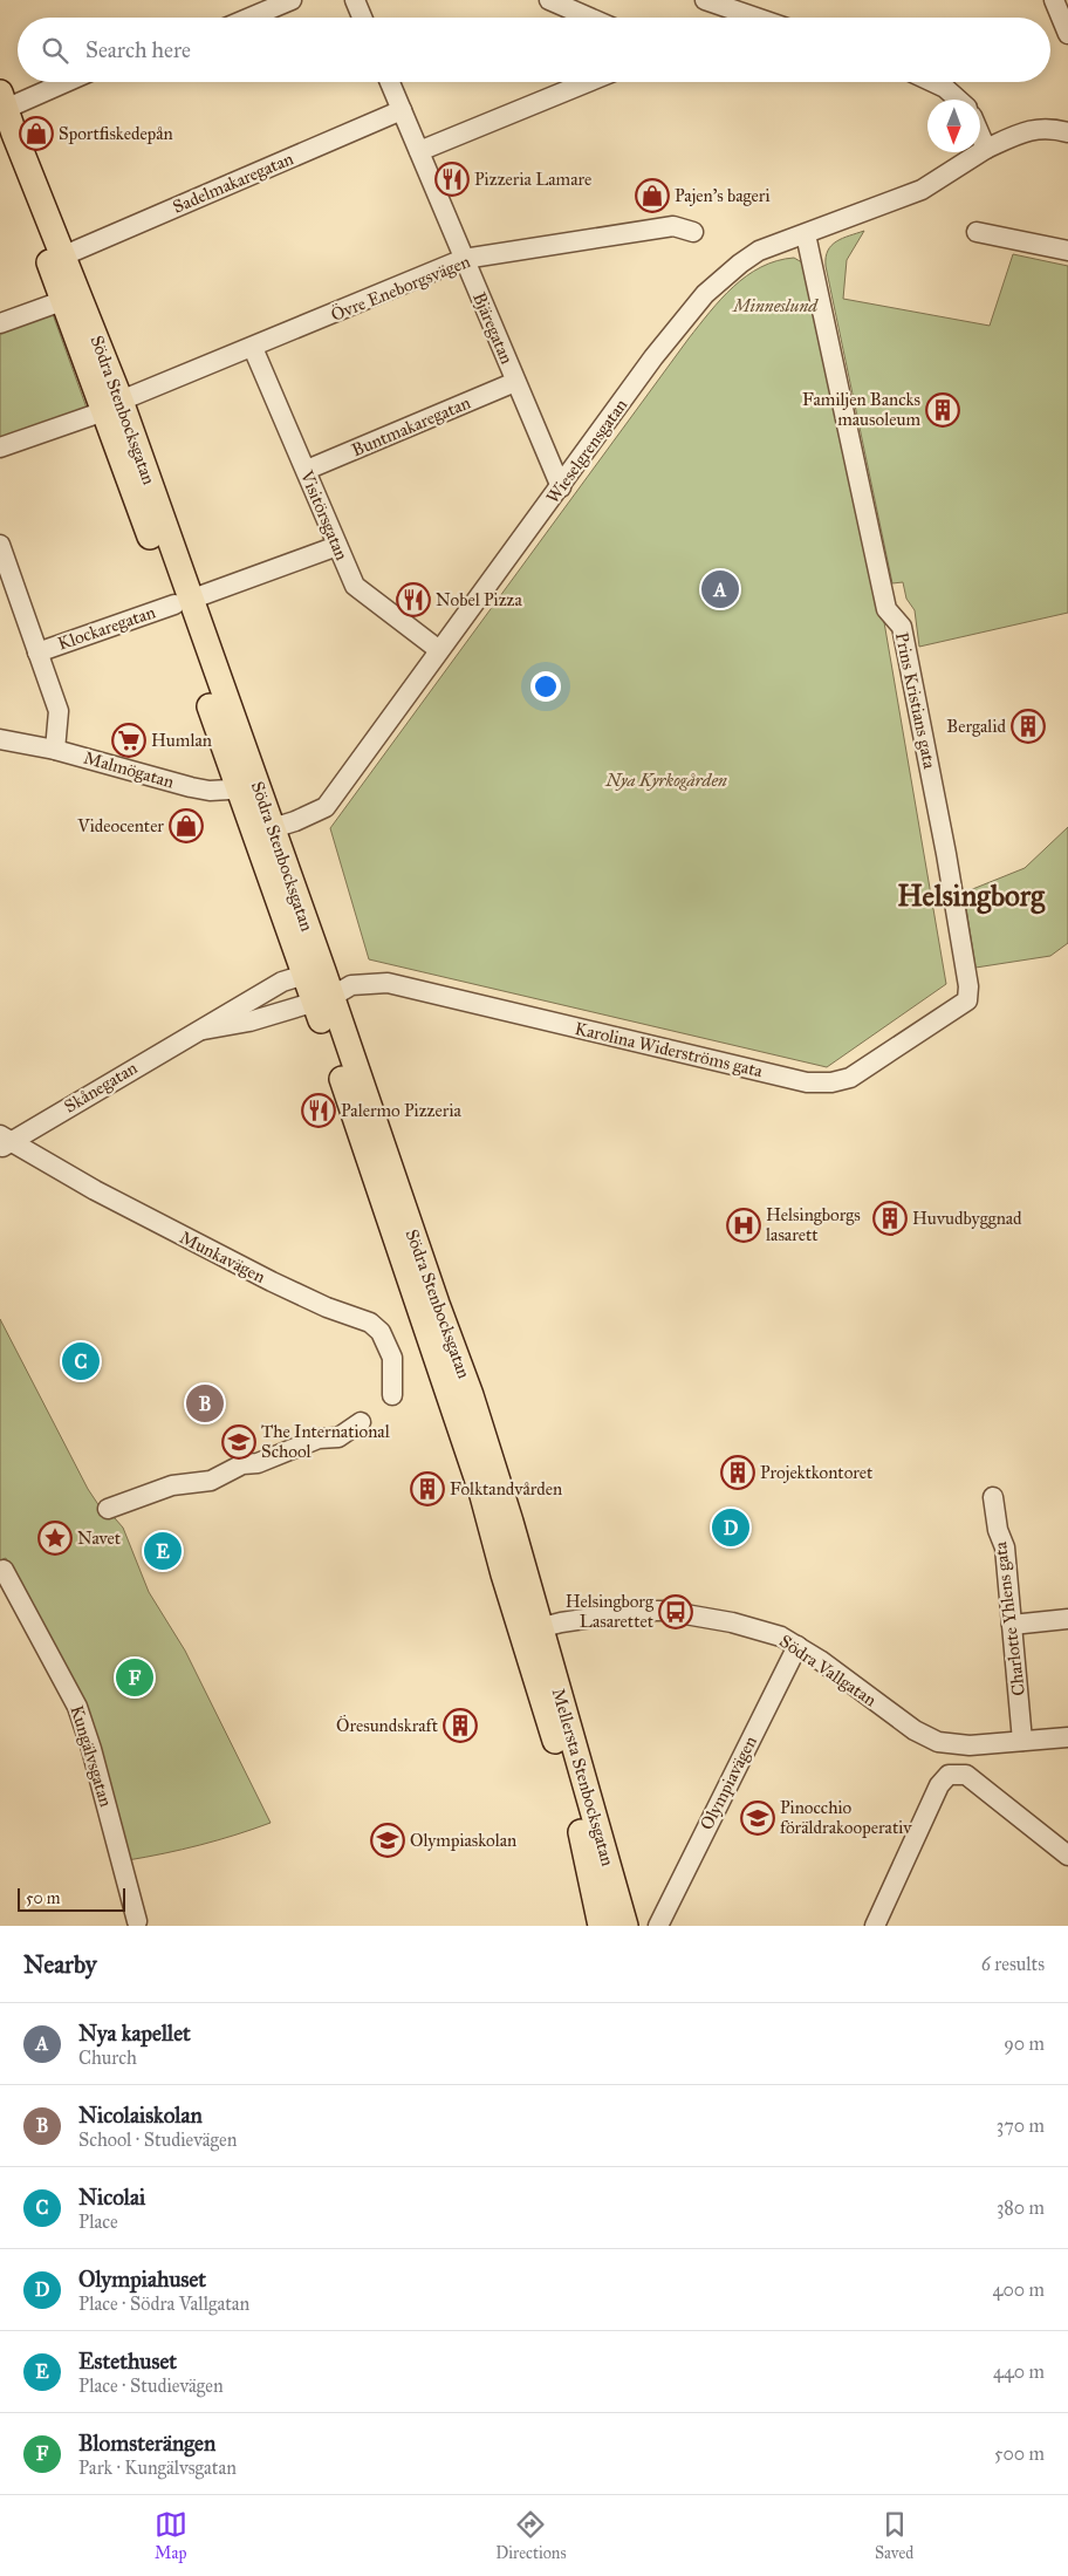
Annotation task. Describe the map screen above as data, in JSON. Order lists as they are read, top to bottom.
{
  "streets": {
    "main road": ["Södra Stenbocksgatan", "Mellersta Stenbocksgatan"],
    "street": [
      "Sadelmakaregatan",
      "Övre Eneborgsvägen",
      "Bjäregatan",
      "Buntmakaregatan",
      "Wieselgrensgatan",
      "Visitörsgatan",
      "Klockaregatan",
      "Prins Kristians gata",
      "Malmögatan",
      "Karolina Widerströms gata",
      "Skånegatan",
      "Munkavägen",
      "Charlotte Yhlens gata",
      "Södra Vallgatan",
      "Kungälvsgatan",
      "Olympiavägen"
    ]
  },
  "crossings": [
    ["Sadelmakaregatan", "Bjäregatan"],
    ["Sadelmakaregatan", "Södra Stenbocksgatan"],
    ["Övre Eneborgsvägen", "Bjäregatan"],
    ["Övre Eneborgsvägen", "Södra Stenbocksgatan"],
    ["Övre Eneborgsvägen", "Visitörsgatan"],
    ["Bjäregatan", "Buntmakaregatan"],
    ["Bjäregatan", "Wieselgrensgatan"],
    ["Södra Stenbocksgatan", "Wieselgrensgatan"],
    ["Södra Stenbocksgatan", "Klockaregatan"],
    ["Södra Stenbocksgatan", "Malmögatan"],
    ["Södra Stenbocksgatan", "Karolina Widerströms gata"],
    ["Södra Stenbocksgatan", "Skånegatan"],
    ["Södra Stenbocksgatan", "Södra Vallgatan"],
    ["Södra Stenbocksgatan", "Mellersta Stenbocksgatan"],
    ["Buntmakaregatan", "Visitörsgatan"],
    ["Wieselgrensgatan", "Visitörsgatan"],
    ["Wieselgrensgatan", "Prins Kristians gata"],
    ["Visitörsgatan", "Klockaregatan"],
    ["Prins Kristians gata", "Karolina Widerströms gata"],
    ["Karolina Widerströms gata", "Skånegatan"],
    ["Skånegatan", "Munkavägen"],
    ["Charlotte Yhlens gata", "Södra Vallgatan"],
    ["Södra Vallgatan", "Mellersta Stenbocksgatan"],
    ["Södra Vallgatan", "Olympiavägen"]
  ],
  "districts": ["Helsingborg"],
  "parks": ["Minneslund", "Nya Kyrkogården"],
  "places": {
    "shop": ["Sportfiskedepån", "Pajen's bageri", "Videocenter"],
    "restaurant": ["Pizzeria Lamare", "Nobel Pizza", "Palermo Pizzeria"],
    "building": [
      "Familjen Bancks mausoleum",
      "Bergalid",
      "Huvudbyggnad",
      "Projektkontoret",
      "Folktandvården",
      "Öresundskraft"
    ],
    "supermarket": ["Humlan"],
    "hospital": ["Helsingborgs lasarett"],
    "school or university": ["The International School", "Pinocchio föräldrakooperativ", "Olympiaskolan"],
    "place": ["Navet"],
    "bus stop": ["Helsingborg Lasarettet"]
  },
  "scale_bar": "50 m",
  "north": "bottom",
  "page": {
    "search": "Search here",
    "pins": [
      "A",
      "C",
      "B",
      "D",
      "E",
      "F"
    ],
    "scale": "50 m",
    "heading": ["Nearby", "6 results"],
    "list": [
      {
        "mark": "A",
        "name": "Nya kapellet",
        "note": "Church",
        "value": "90 m"
      },
      {
        "mark": "B",
        "name": "Nicolaiskolan",
        "note": "School · Studievägen",
        "value": "370 m"
      },
      {
        "mark": "C",
        "name": "Nicolai",
        "note": "Place",
        "value": "380 m"
      },
      {
        "mark": "D",
        "name": "Olympiahuset",
        "note": "Place · Södra Vallgatan",
        "value": "400 m"
      },
      {
        "mark": "E",
        "name": "Estethuset",
        "note": "Place · Studievägen",
        "value": "440 m"
      },
      {
        "mark": "F",
        "name": "Blomsterängen",
        "note": "Park · Kungälvsgatan",
        "value": "500 m"
      }
    ],
    "nav": ["Map", "Directions", "Saved"]
  }
}
